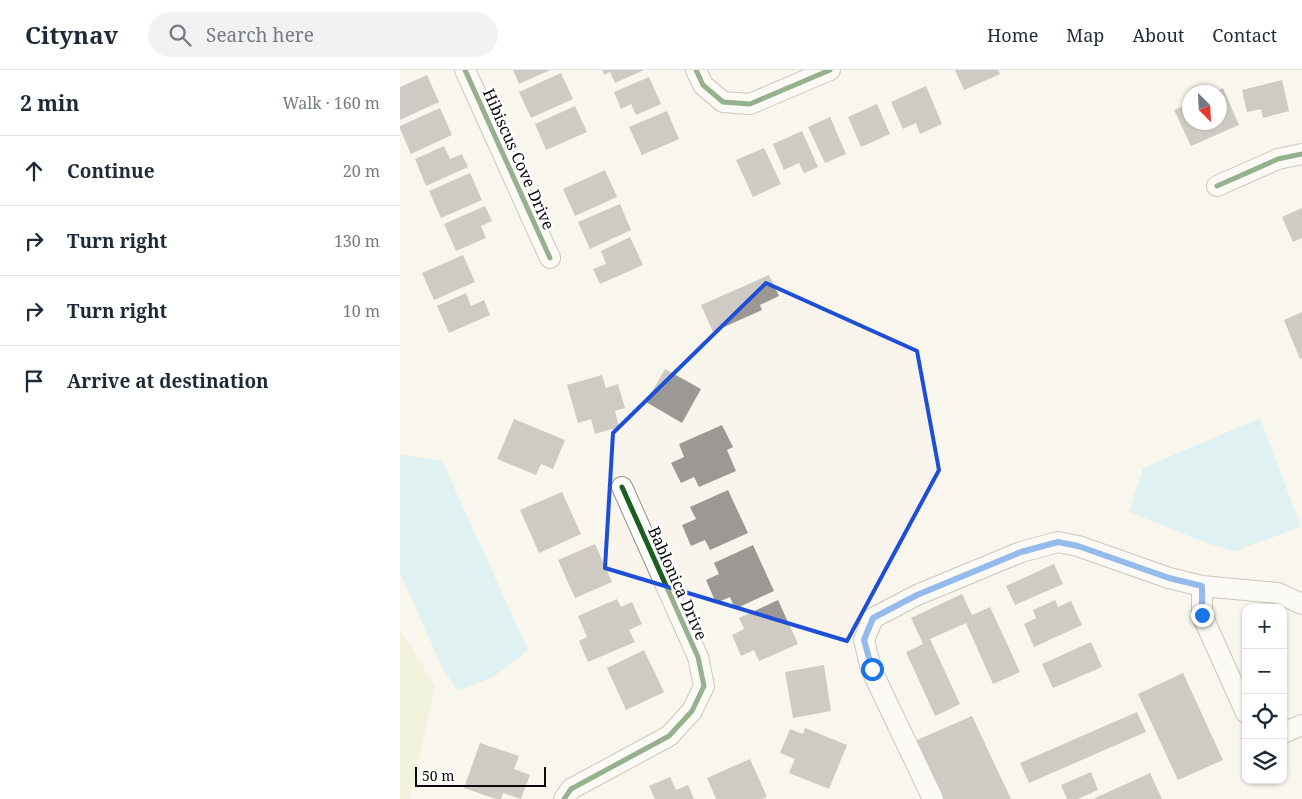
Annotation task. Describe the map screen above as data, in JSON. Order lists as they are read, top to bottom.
{
  "streets": {
    "street": ["Hibiscus Cove Drive", "Bablonica Drive"]
  },
  "scale_bar": "50 m",
  "north": "bottom right",
  "page": {
    "header": "Citynav",
    "search": "Search here",
    "nav": [
      "Home",
      "Map",
      "About",
      "Contact"
    ],
    "heading": ["2 min", "Walk · 160 m"],
    "list": [
      ["Continue", "20 m"],
      ["Turn right", "130 m"],
      ["Turn right", "10 m"],
      "Arrive at destination"
    ],
    "map_buttons": ["+", "−"],
    "scale": "50 m"
  }
}
